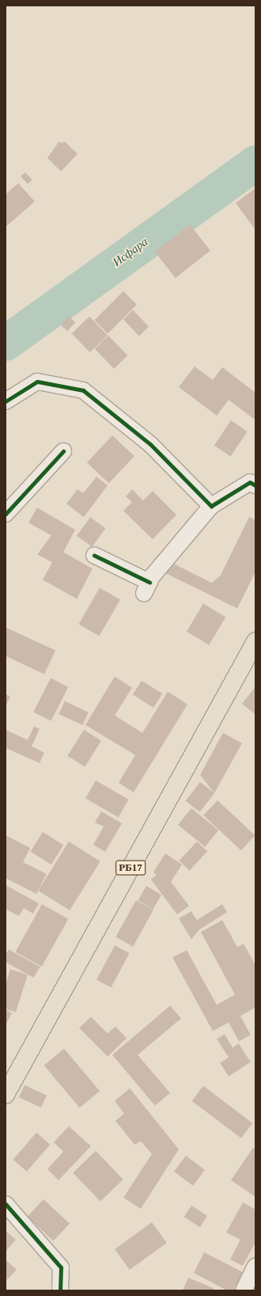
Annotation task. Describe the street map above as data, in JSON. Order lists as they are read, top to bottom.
{
  "streets": {
    "main road": ["РБ17"]
  },
  "water": ["Исфара"]
}
